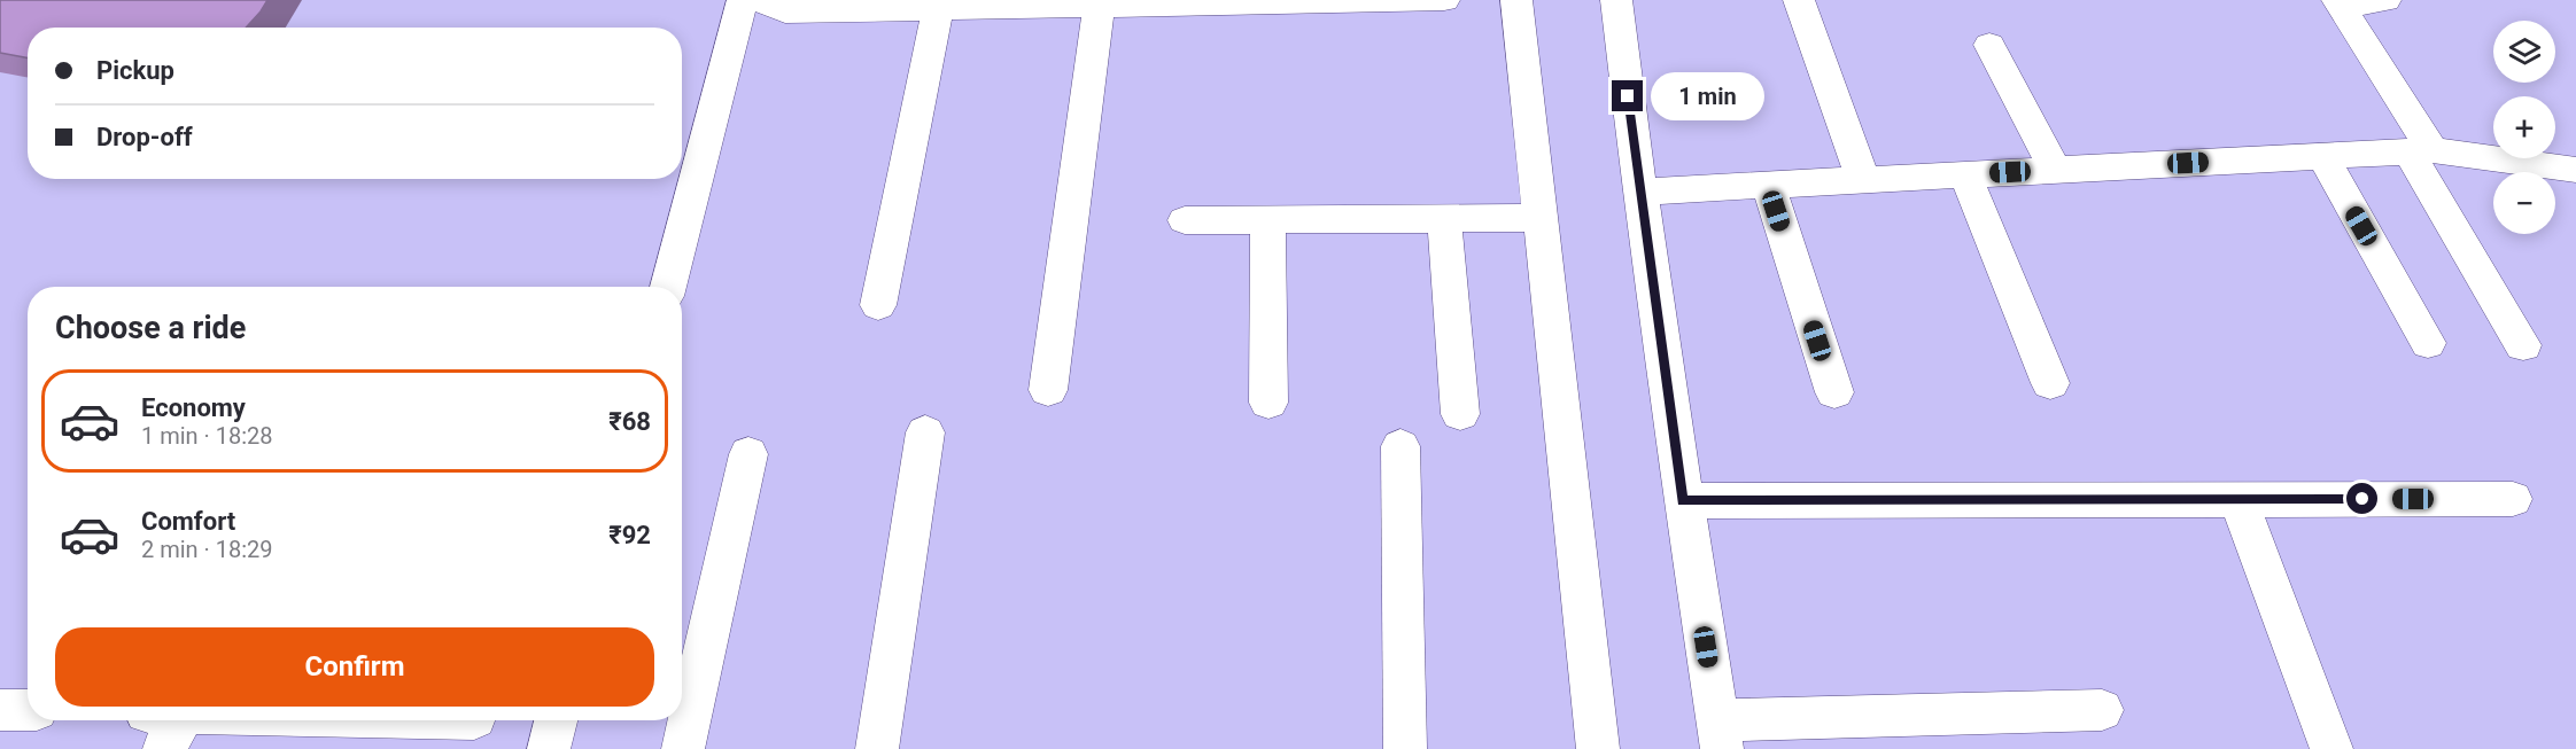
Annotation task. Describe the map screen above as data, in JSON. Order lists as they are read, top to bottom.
{
  "page": {
    "map_buttons": ["+", "−"],
    "banner": ["Pickup", "Drop-off"],
    "bubble": "1 min",
    "heading": "Choose a ride",
    "list": [
      {
        "name": "Economy",
        "note": "1 min · 18:28",
        "value": "₹68"
      },
      {
        "name": "Comfort",
        "note": "2 min · 18:29",
        "value": "₹92"
      }
    ],
    "buttons": "Confirm"
  }
}
